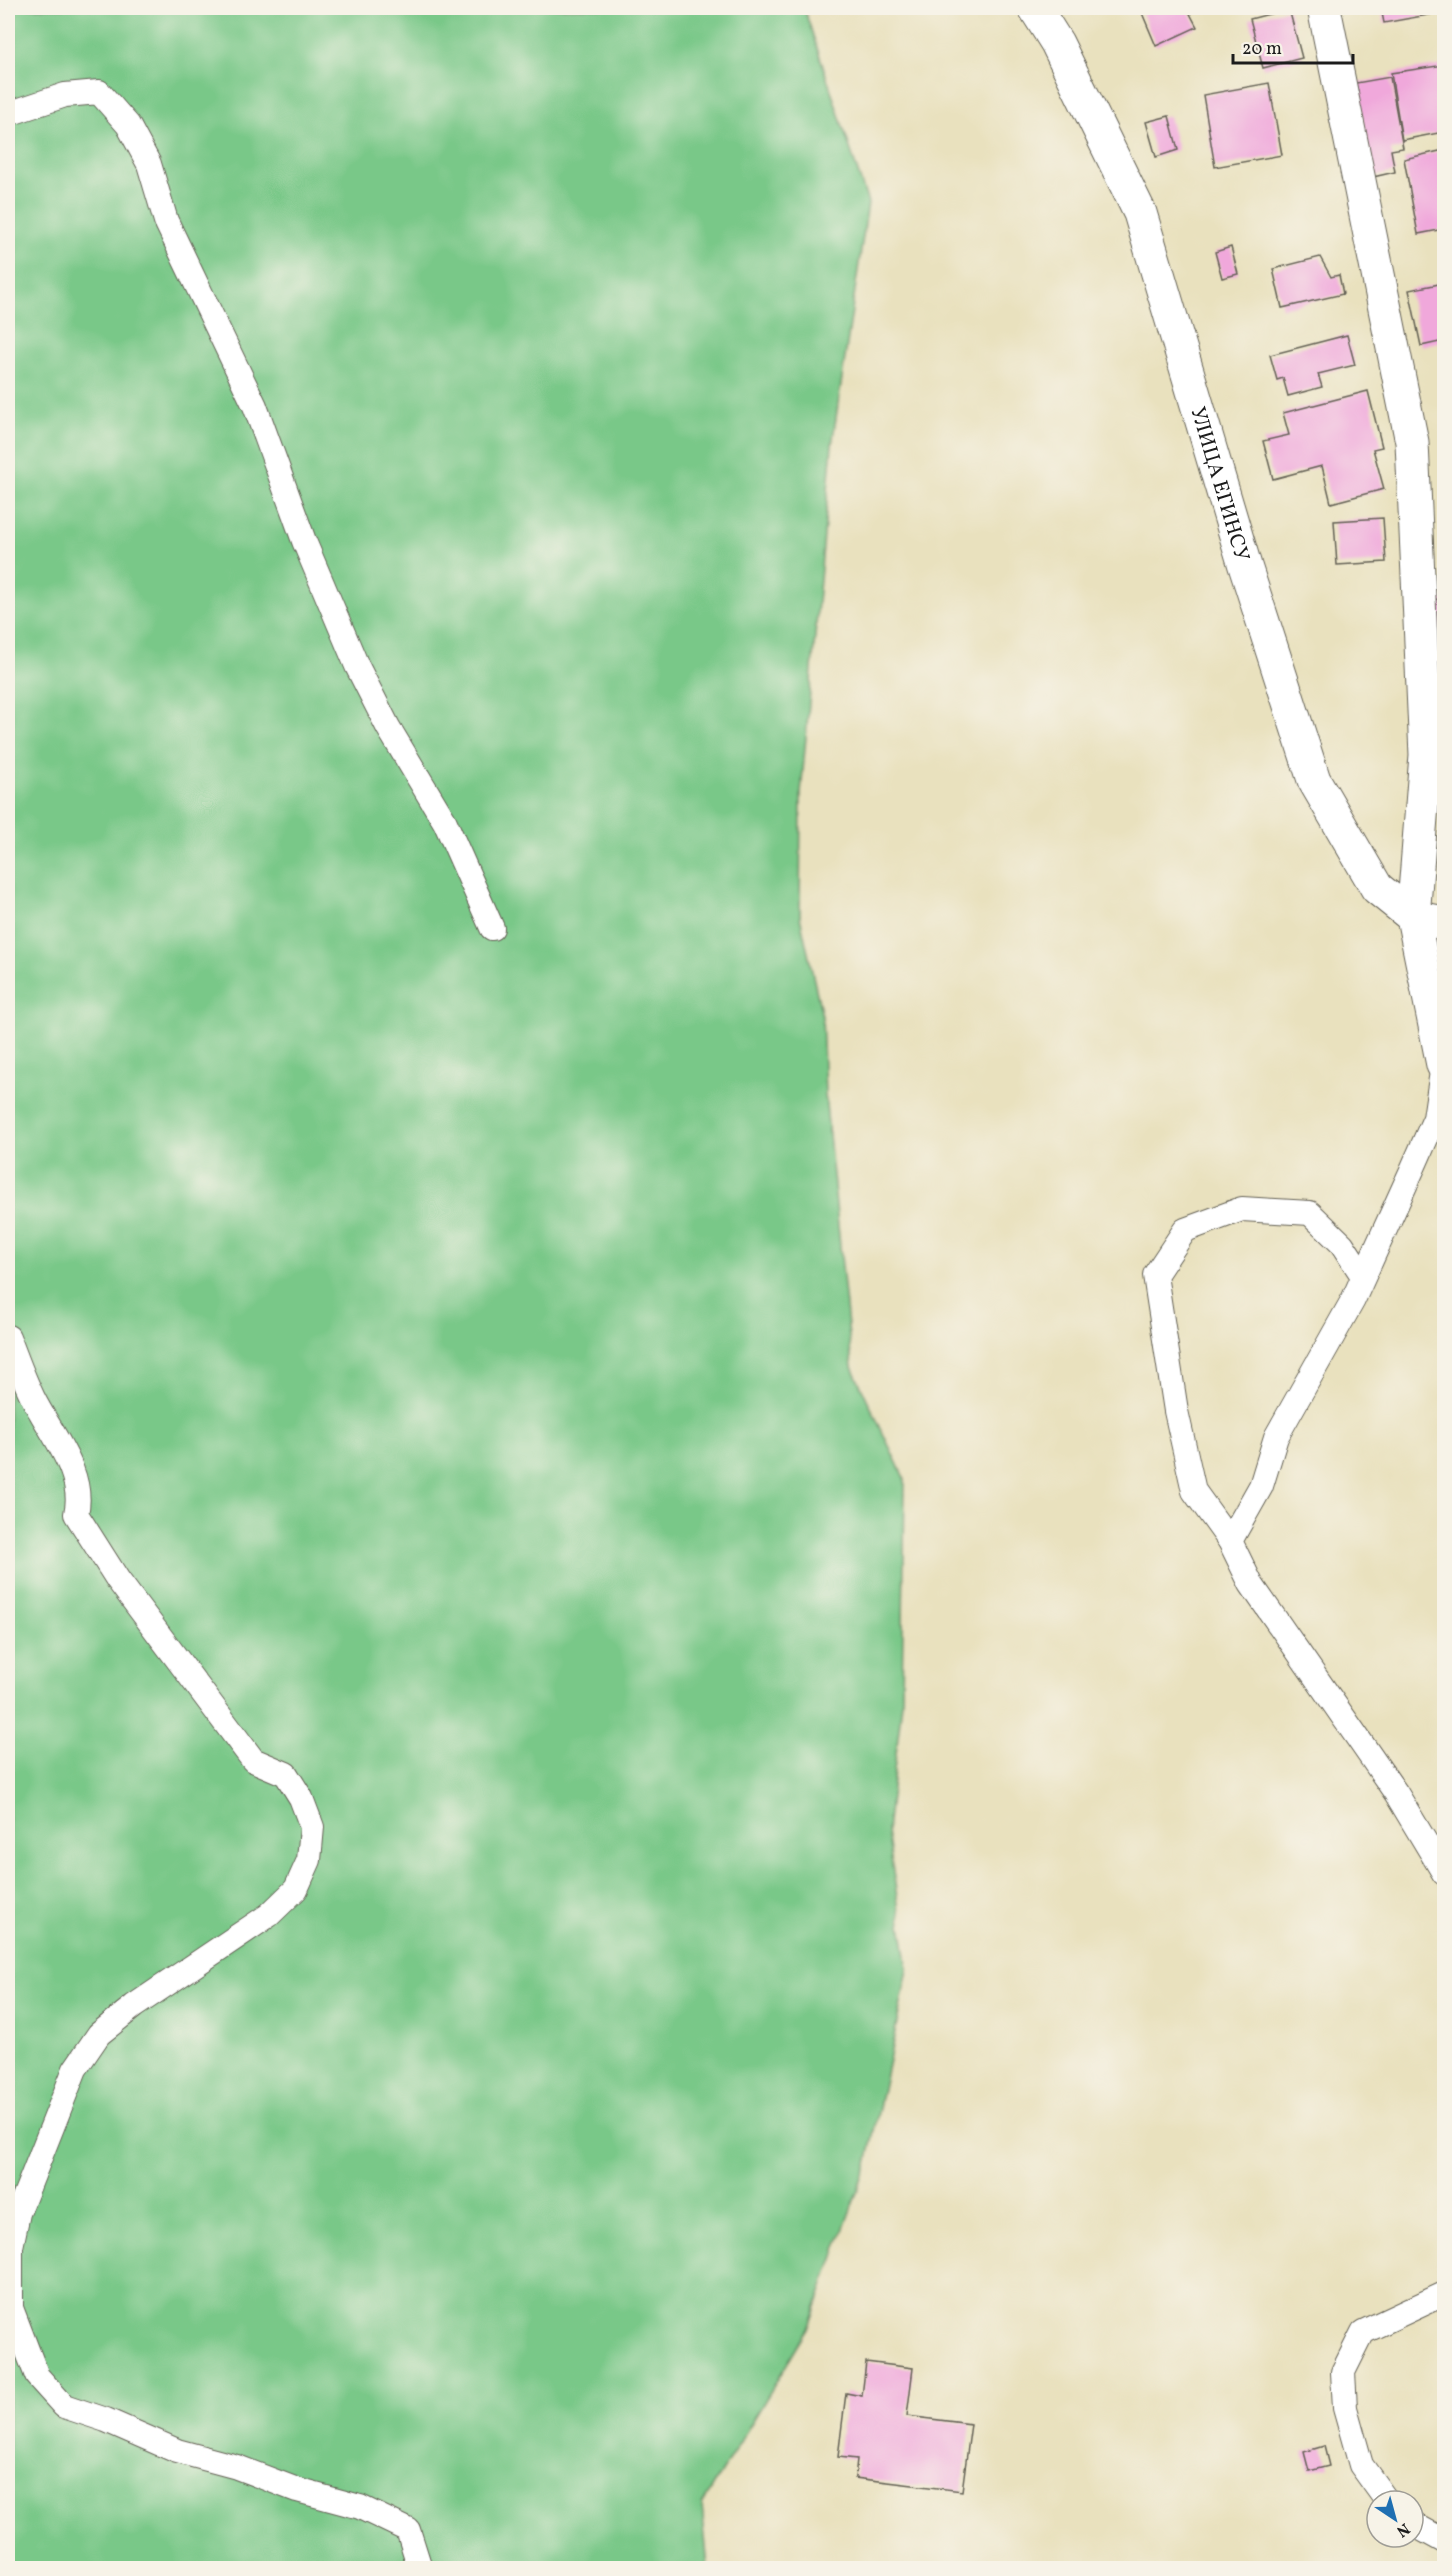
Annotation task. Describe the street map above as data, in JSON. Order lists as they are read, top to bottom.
{
  "streets": {
    "street": ["УЛИЦА ЕГИНСУ"]
  },
  "scale_bar": "20 m",
  "north": "bottom right"
}
